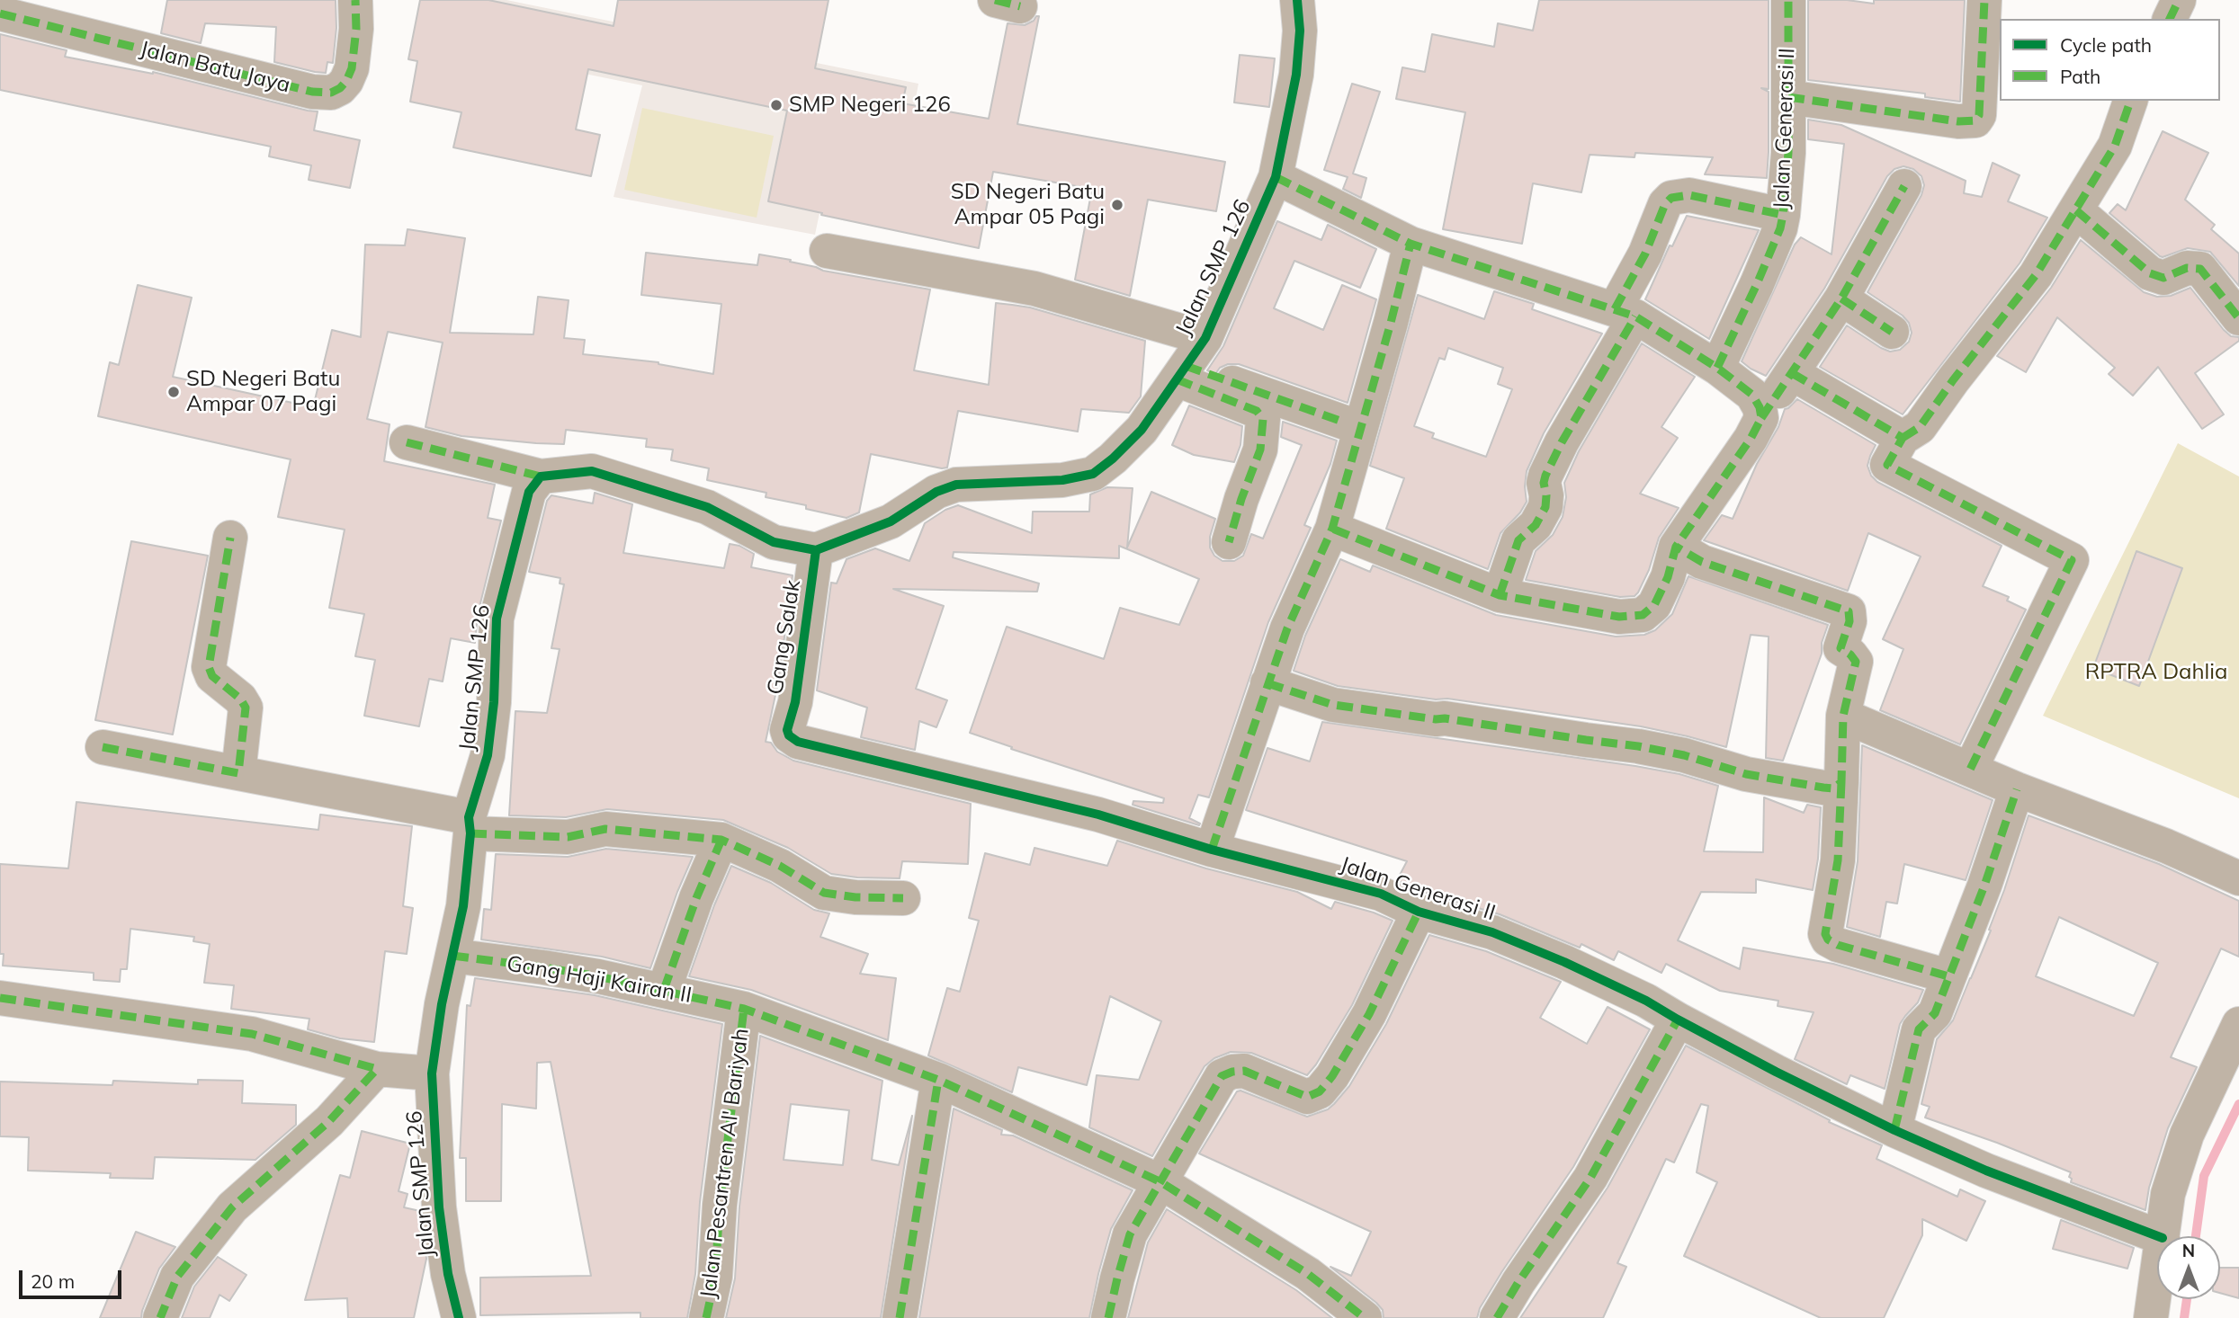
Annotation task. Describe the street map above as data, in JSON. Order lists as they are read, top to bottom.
{
  "streets": {
    "street": [
      "Jalan Batu Jaya",
      "Jalan Generasi II",
      "Jalan SMP 126",
      "Gang Salak",
      "Gang Haji Kairan II",
      "Jalan Pesantren Al' Bariyah"
    ]
  },
  "crossings": [
    ["Jalan Generasi II", "Gang Salak"],
    ["Jalan SMP 126", "Gang Salak"],
    ["Jalan SMP 126", "Gang Haji Kairan II"],
    ["Gang Haji Kairan II", "Jalan Pesantren Al' Bariyah"]
  ],
  "parks": ["RPTRA Dahlia"],
  "places": ["SMP Negeri 126", "SD Negeri Batu Ampar 05 Pagi", "SD Negeri Batu Ampar 07 Pagi"],
  "legend": ["Cycle path", "Path"],
  "scale_bar": "20 m",
  "north": "top"
}
